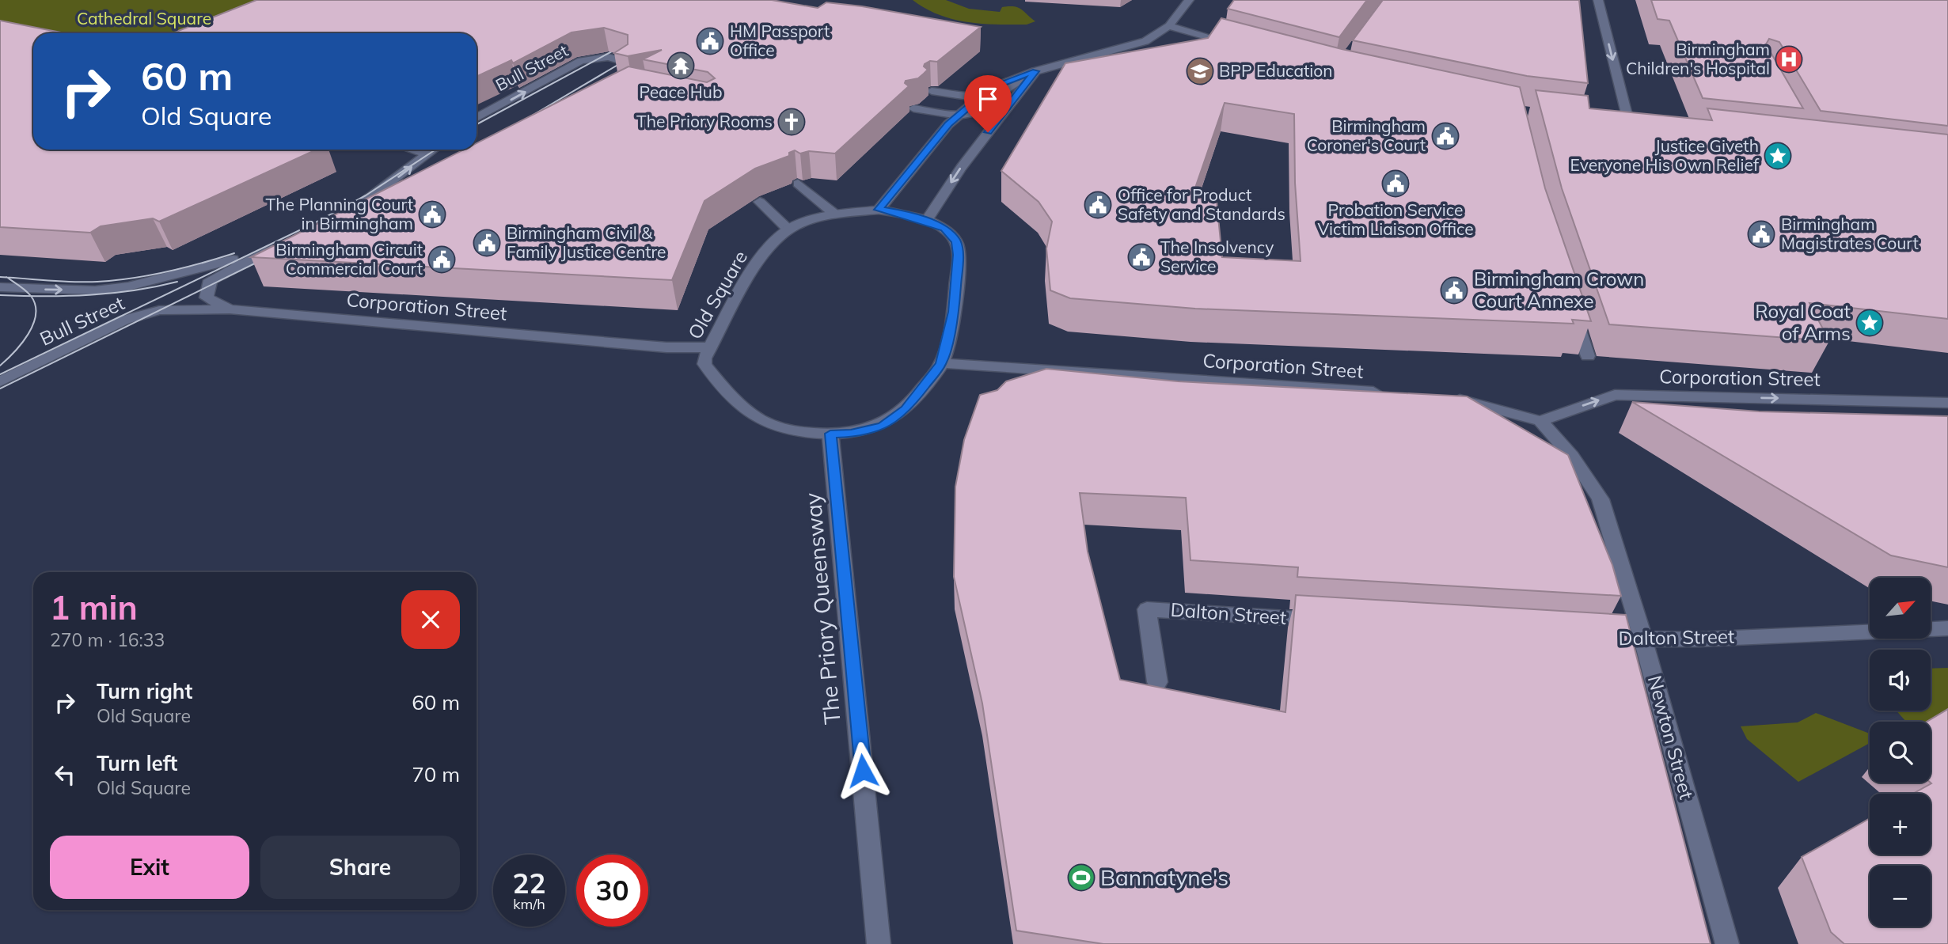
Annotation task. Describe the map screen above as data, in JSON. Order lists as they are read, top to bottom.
{
  "streets": {
    "street": [
      "Bull Street",
      "Old Square",
      "Corporation Street",
      "The Priory Queensway",
      "Dalton Street",
      "Newton Street"
    ]
  },
  "crossings": [
    ["Bull Street", "Corporation Street"],
    ["Old Square", "Corporation Street"],
    ["Old Square", "The Priory Queensway"],
    ["Corporation Street", "Newton Street"],
    ["Dalton Street", "Newton Street"]
  ],
  "parks": ["Cathedral Square"],
  "places": {
    "public building": [
      "HM Passport Office",
      "Birmingham Coroner's Court",
      "Probation Service Victim Liaison Office",
      "Office for Product Safety and Standards",
      "The Planning Court in Birmingham",
      "Birmingham Magistrates Court",
      "Birmingham Civil & Family Justice Centre",
      "The Insolvency Service",
      "Birmingham Circuit Commercial Court",
      "Birmingham Crown Court Annexe"
    ],
    "hospital": ["Birmingham Children's Hospital"],
    "temple": ["Peace Hub"],
    "school or university": ["BPP Education"],
    "church": ["The Priory Rooms"],
    "place": ["Justice Giveth Everyone His Own Relief", "Royal Coat of Arms"],
    "sports": ["Bannatyne's"]
  },
  "north": "top right",
  "page": {
    "turn": ["60 m", "Old Square"],
    "heading": ["1 min", "270 m · 16:33"],
    "map_buttons": ["+", "−"],
    "list": [
      {
        "name": "Turn right",
        "note": "Old Square",
        "value": "60 m"
      },
      {
        "name": "Turn left",
        "note": "Old Square",
        "value": "70 m"
      }
    ],
    "buttons": ["Exit", "Share"],
    "speed": "22 km/h",
    "limit": "30"
  }
}
